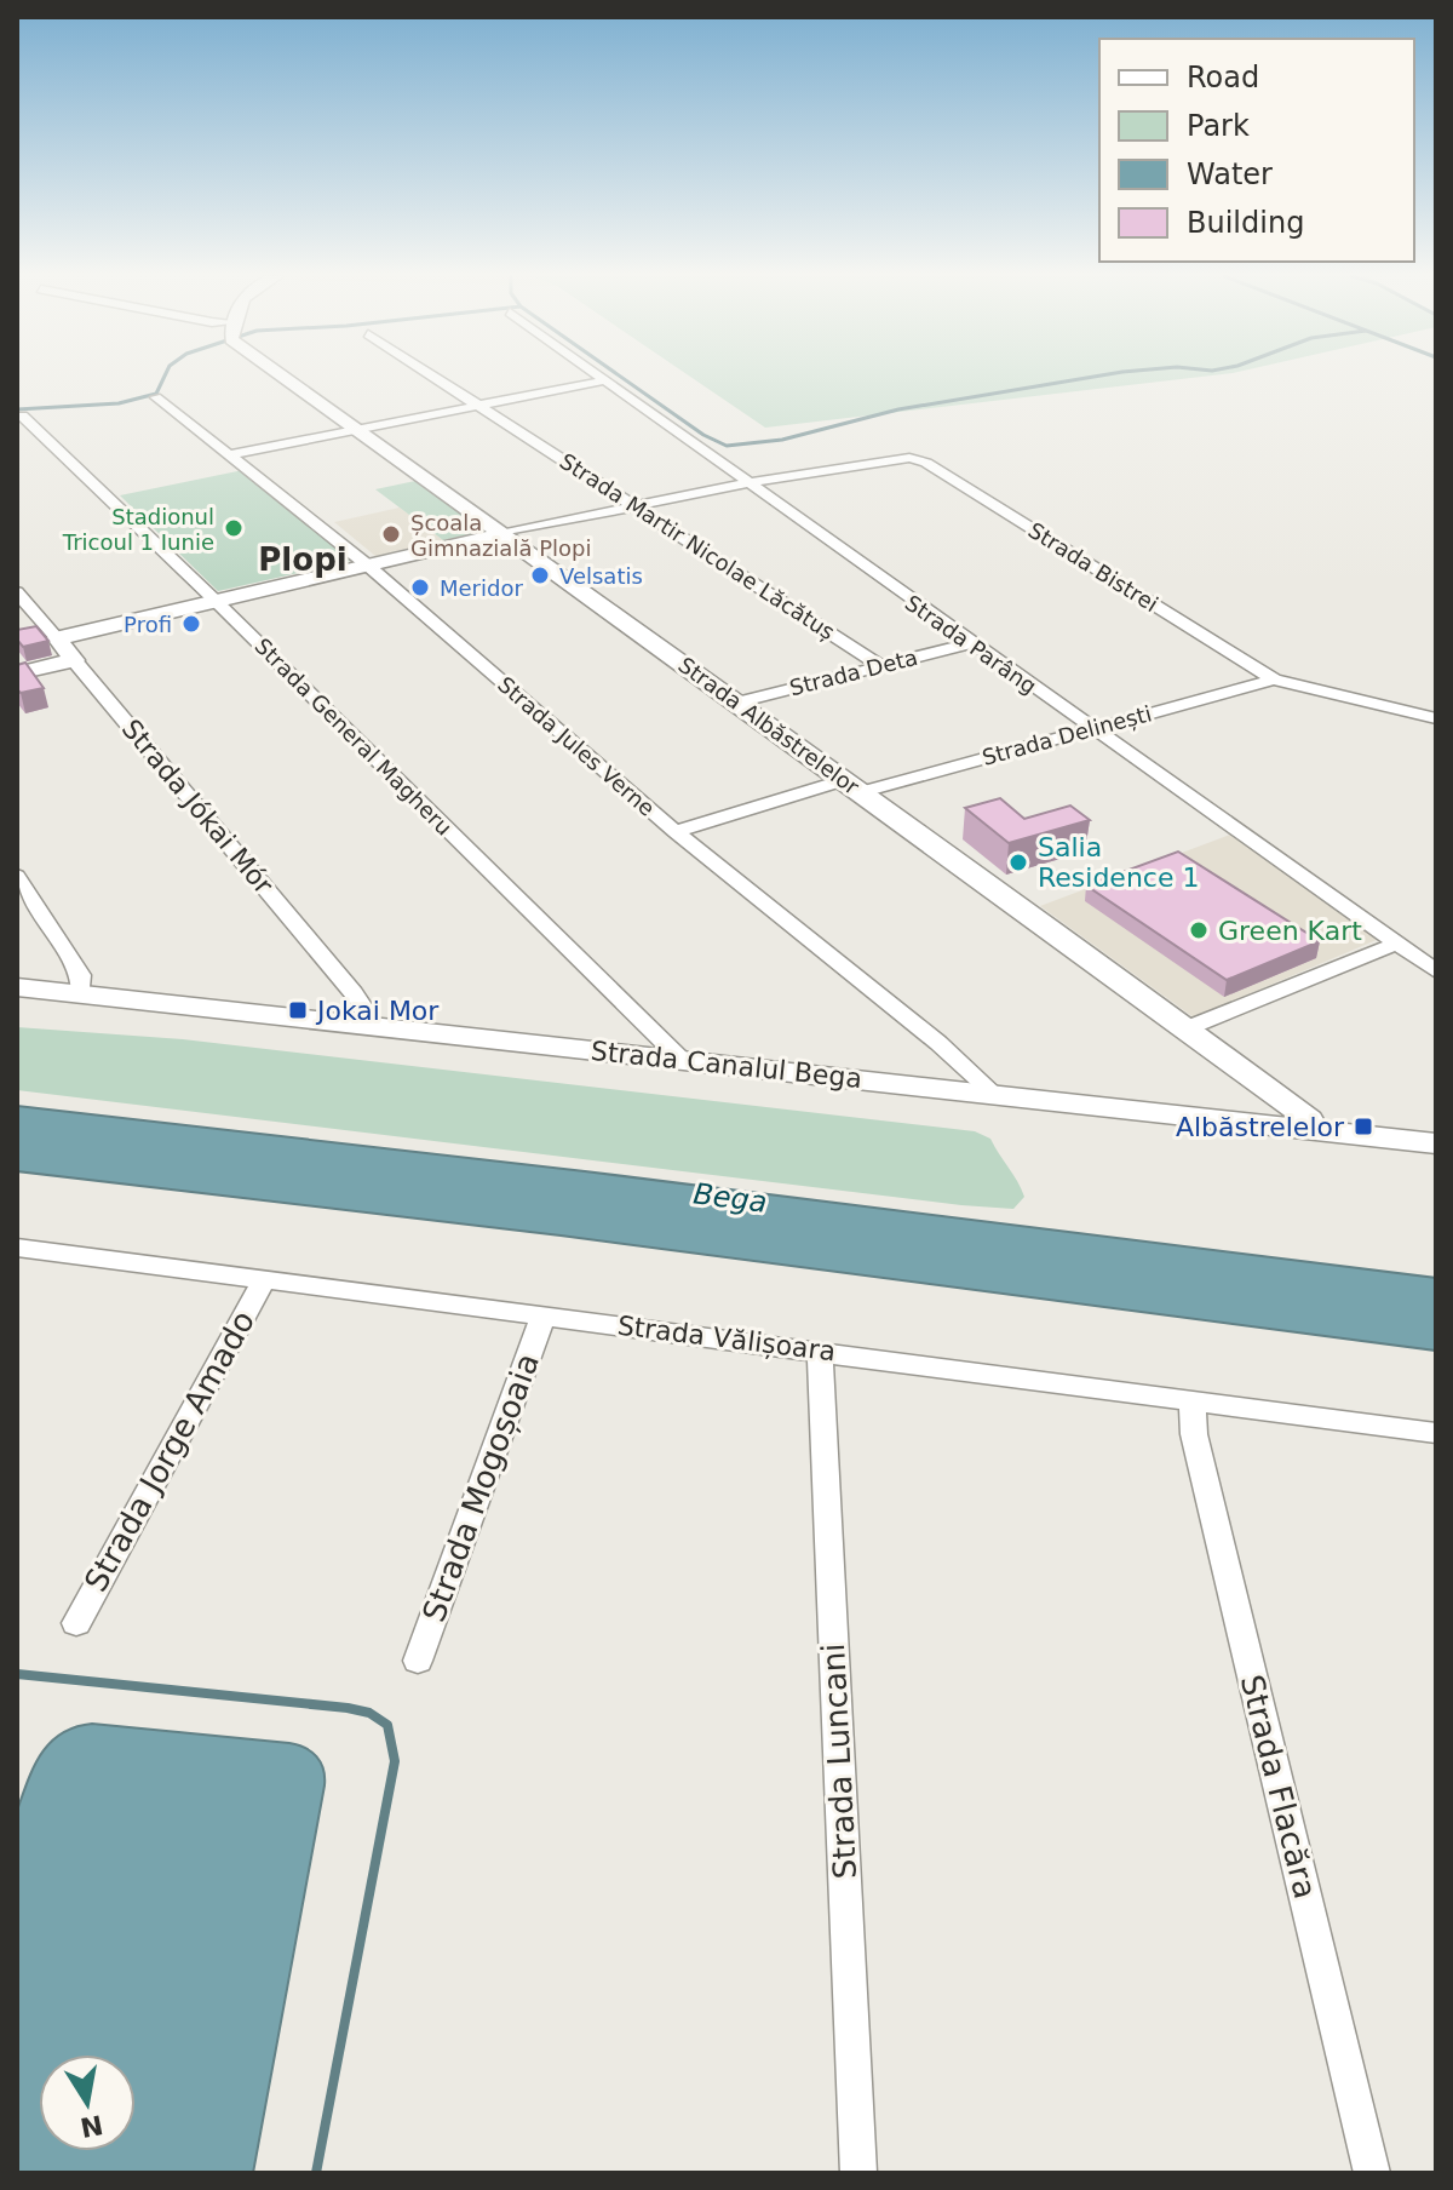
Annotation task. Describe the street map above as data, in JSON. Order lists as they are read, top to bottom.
{
  "streets": {
    "street": [
      "Strada Martir Nicolae Lăcătuș",
      "Strada Bistrei",
      "Strada Parâng",
      "Strada Deta",
      "Strada Albăstrelelor",
      "Strada Delinești",
      "Strada General Magheru",
      "Strada Jules Verne",
      "Strada Jókai Mór",
      "Strada Canalul Bega",
      "Strada Vălișoara",
      "Strada Jorge Amado",
      "Strada Mogoșoaia",
      "Strada Luncani",
      "Strada Flacăra"
    ]
  },
  "crossings": [
    ["Strada Martir Nicolae Lăcătuș", "Strada Bistrei"],
    ["Strada Martir Nicolae Lăcătuș", "Strada Deta"],
    ["Strada Bistrei", "Strada Parâng"],
    ["Strada Bistrei", "Strada Albăstrelelor"],
    ["Strada Bistrei", "Strada Delinești"],
    ["Strada Parâng", "Strada Deta"],
    ["Strada Parâng", "Strada Delinești"],
    ["Strada Deta", "Strada Albăstrelelor"],
    ["Strada Albăstrelelor", "Strada Delinești"],
    ["Strada Albăstrelelor", "Strada Canalul Bega"],
    ["Strada Delinești", "Strada Jules Verne"],
    ["Strada General Magheru", "Strada Canalul Bega"],
    ["Strada Jules Verne", "Strada Canalul Bega"],
    ["Strada Jókai Mór", "Strada Canalul Bega"],
    ["Strada Vălișoara", "Strada Jorge Amado"],
    ["Strada Vălișoara", "Strada Mogoșoaia"],
    ["Strada Vălișoara", "Strada Luncani"],
    ["Strada Vălișoara", "Strada Flacăra"]
  ],
  "districts": ["Plopi"],
  "water": ["Bega"],
  "places": {
    "other": [
      "Stadionul Tricoul 1 Iunie",
      "Școala Gimnazială Plopi",
      "Velsatis",
      "Meridor",
      "Profi",
      "Salia Residence 1",
      "Green Kart"
    ],
    "transit": ["Jokai Mor", "Albăstrelelor"]
  },
  "legend": [
    "Road",
    "Park",
    "Water",
    "Building"
  ],
  "north": "bottom"
}
